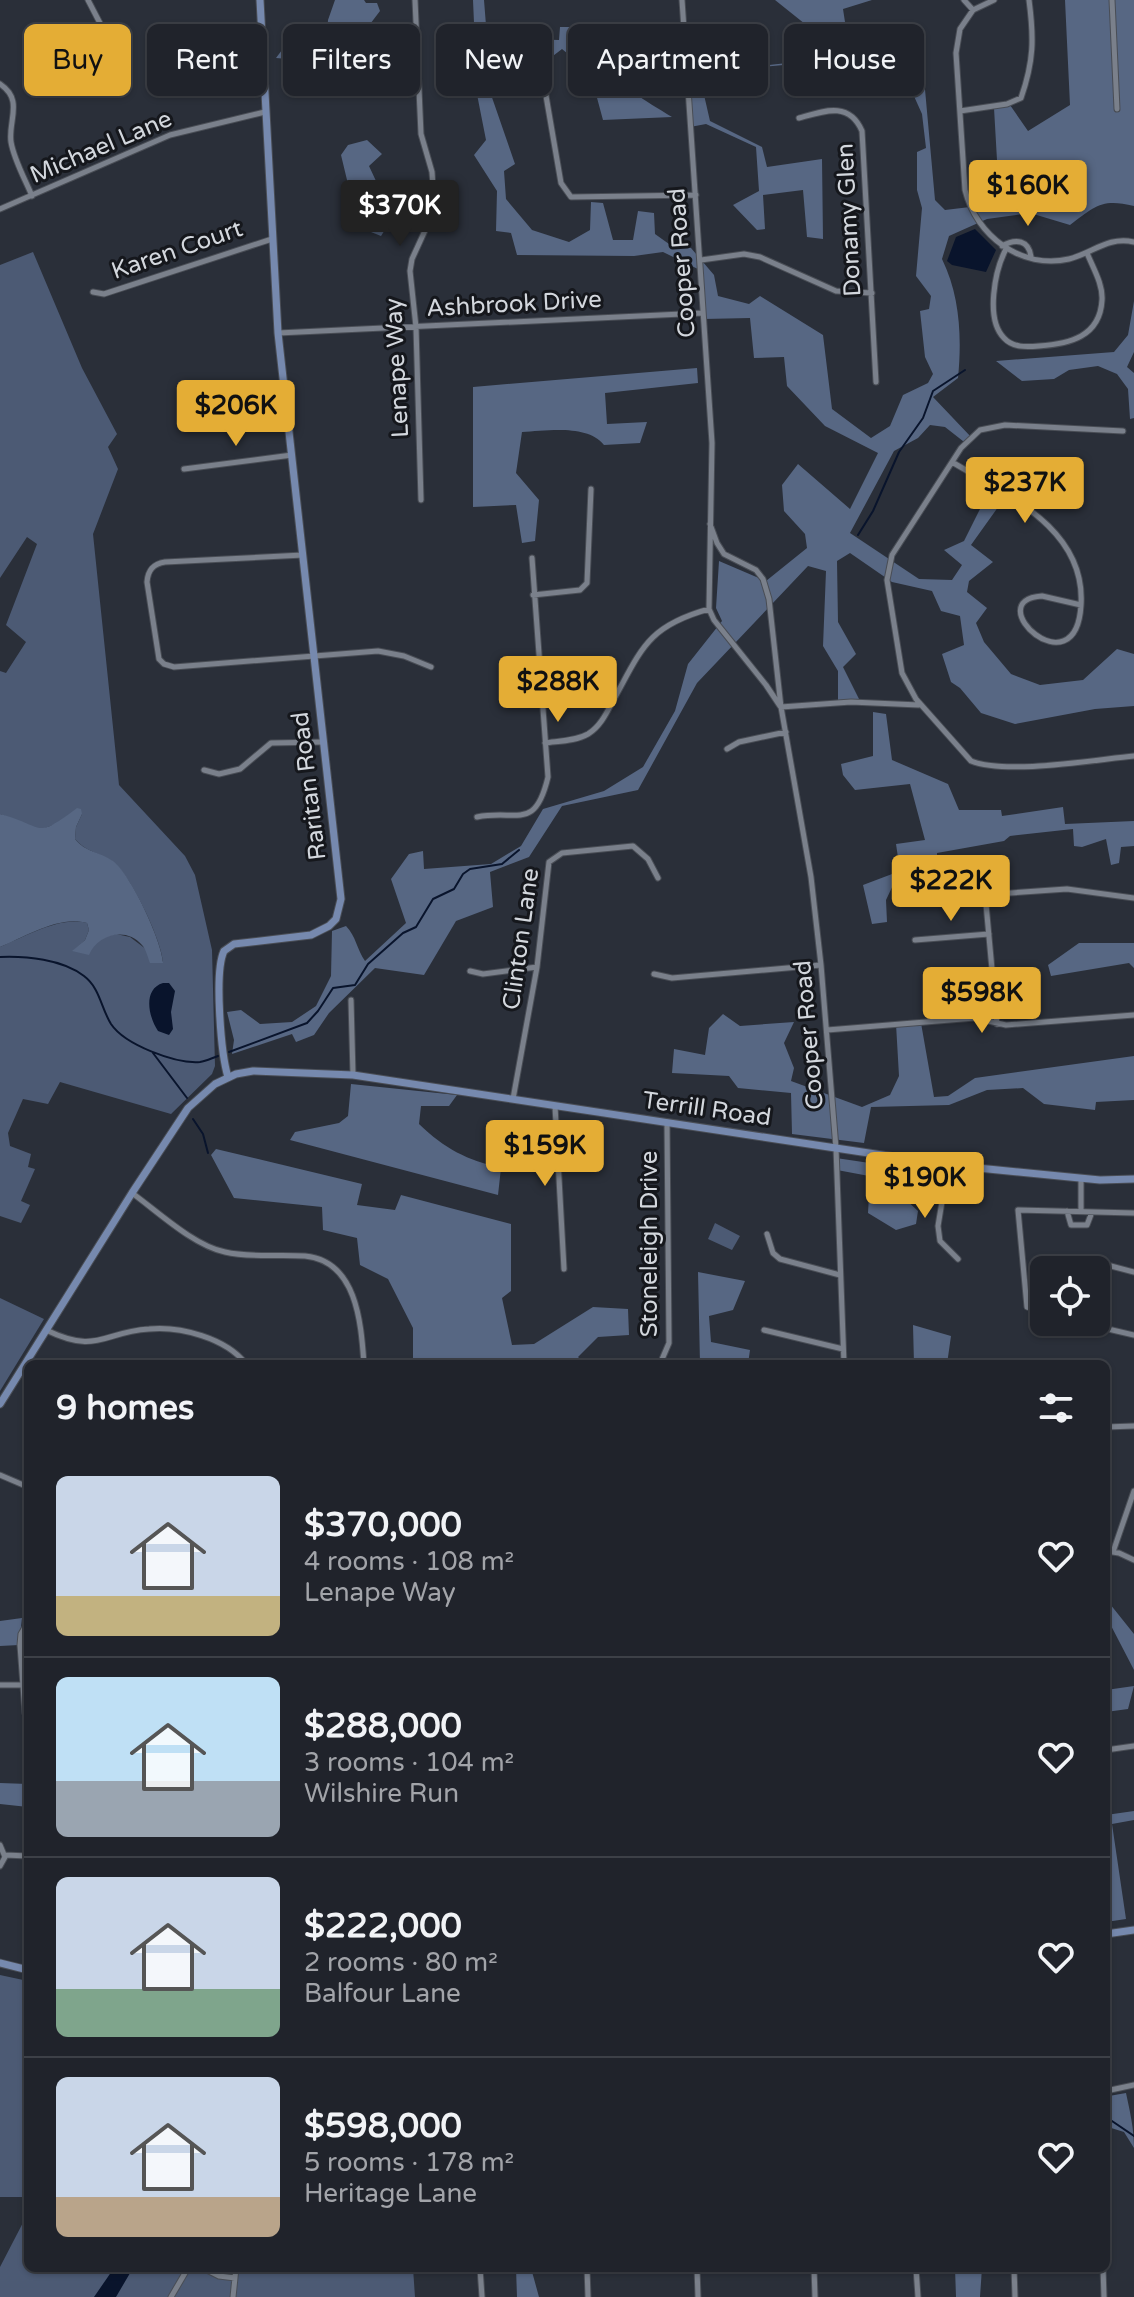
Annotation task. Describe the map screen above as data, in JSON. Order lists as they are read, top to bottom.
{
  "streets": {
    "street": [
      "Michael Lane",
      "Donamy Glen",
      "Karen Court",
      "Cooper Road",
      "Ashbrook Drive",
      "Lenape Way",
      "Raritan Road",
      "Clinton Lane",
      "Terrill Road",
      "Stoneleigh Drive"
    ]
  },
  "crossings": [
    ["Michael Lane", "Raritan Road"],
    ["Karen Court", "Raritan Road"],
    ["Cooper Road", "Ashbrook Drive"],
    ["Cooper Road", "Terrill Road"],
    ["Ashbrook Drive", "Lenape Way"],
    ["Ashbrook Drive", "Raritan Road"],
    ["Raritan Road", "Terrill Road"],
    ["Clinton Lane", "Terrill Road"],
    ["Terrill Road", "Stoneleigh Drive"]
  ],
  "page": {
    "chip": [
      "Buy",
      "Rent",
      "Filters",
      "New",
      "Apartment",
      "House"
    ],
    "price": [
      "$160K",
      "$370K",
      "$206K",
      "$237K",
      "$288K",
      "$222K",
      "$598K",
      "$159K",
      "$190K"
    ],
    "heading": "9 homes",
    "list": [
      {
        "name": "$370,000",
        "note": "4 rooms · 108 m² · Lenape Way"
      },
      {
        "name": "$288,000",
        "note": "3 rooms · 104 m² · Wilshire Run"
      },
      {
        "name": "$222,000",
        "note": "2 rooms · 80 m² · Balfour Lane"
      },
      {
        "name": "$598,000",
        "note": "5 rooms · 178 m² · Heritage Lane"
      }
    ]
  }
}
